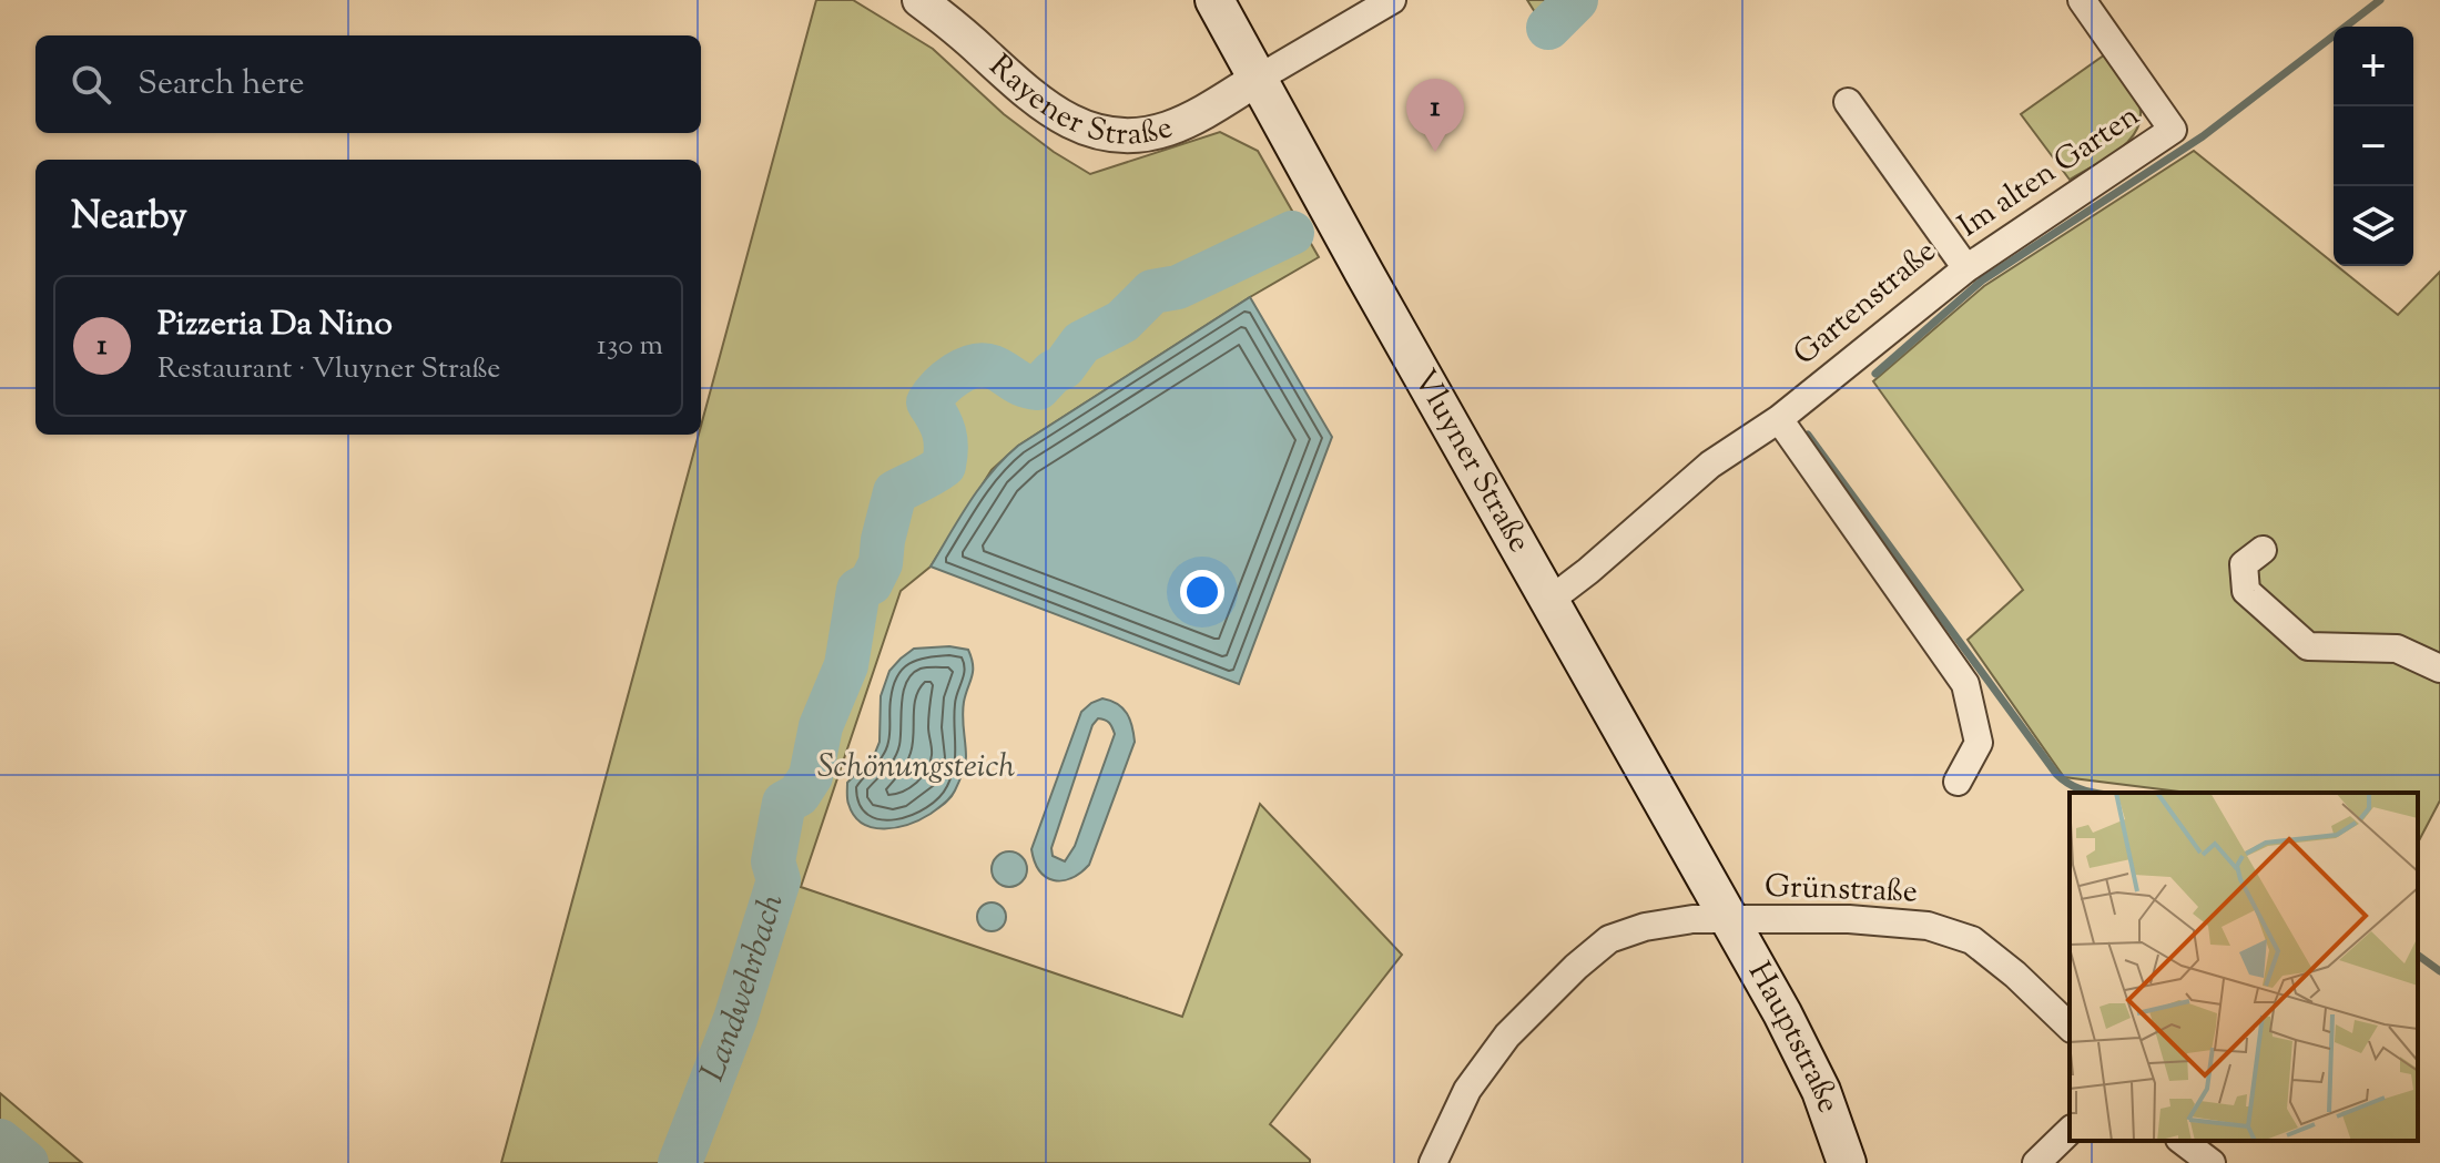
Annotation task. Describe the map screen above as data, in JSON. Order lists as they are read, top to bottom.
{
  "streets": {
    "main road": ["Vluyner Straße", "Hauptstraße"],
    "street": [
      "Rayener Straße",
      "Im alten Garten",
      "Gartenstraße",
      "Grünstraße"
    ]
  },
  "crossings": [
    ["Rayener Straße", "Vluyner Straße"],
    ["Im alten Garten", "Gartenstraße"],
    ["Gartenstraße", "Vluyner Straße"],
    ["Vluyner Straße", "Grünstraße"],
    ["Vluyner Straße", "Hauptstraße"],
    ["Grünstraße", "Hauptstraße"]
  ],
  "water": ["Schönungsteich", "Landwehrbach"],
  "page": {
    "map_buttons": ["+", "−"],
    "search": "Search here",
    "pins": "1",
    "heading": "Nearby",
    "list": [
      {
        "mark": "1",
        "name": "Pizzeria Da Nino",
        "note": "Restaurant · Vluyner Straße",
        "value": "130 m"
      }
    ]
  }
}
